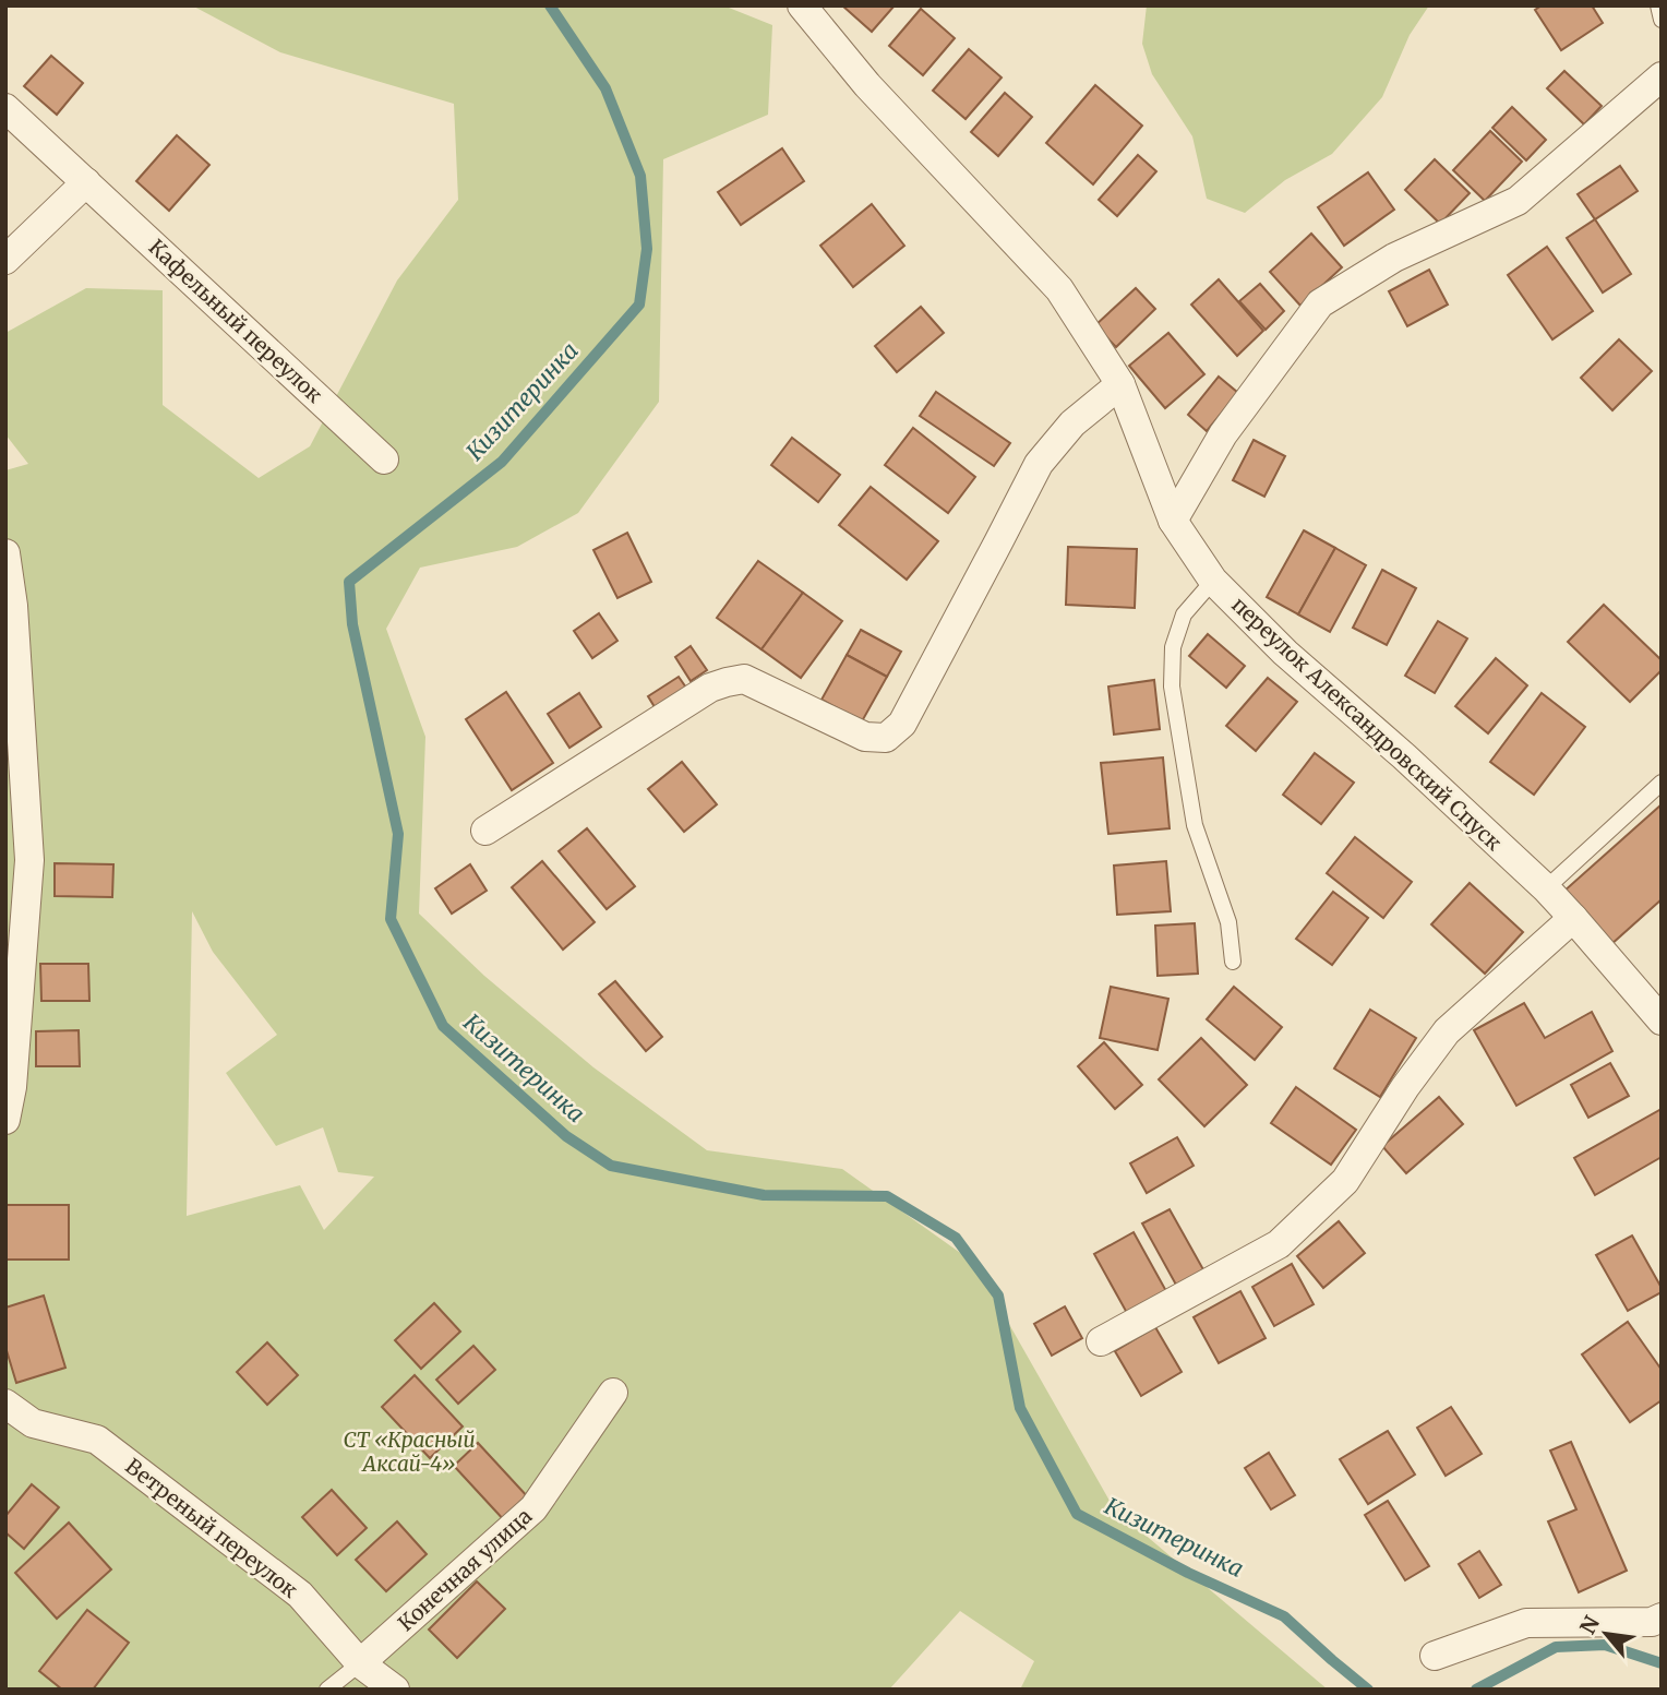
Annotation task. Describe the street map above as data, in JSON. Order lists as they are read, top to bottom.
{
  "streets": {
    "street": [
      "Кафельный переулок",
      "переулок Александровский Спуск",
      "Ветреный переулок",
      "Конечная улица"
    ]
  },
  "crossings": [
    ["Ветреный переулок", "Конечная улица"]
  ],
  "water": ["Кизитеринка"],
  "parks": ["СТ «Красный Аксай-4»"],
  "north": "top left"
}
